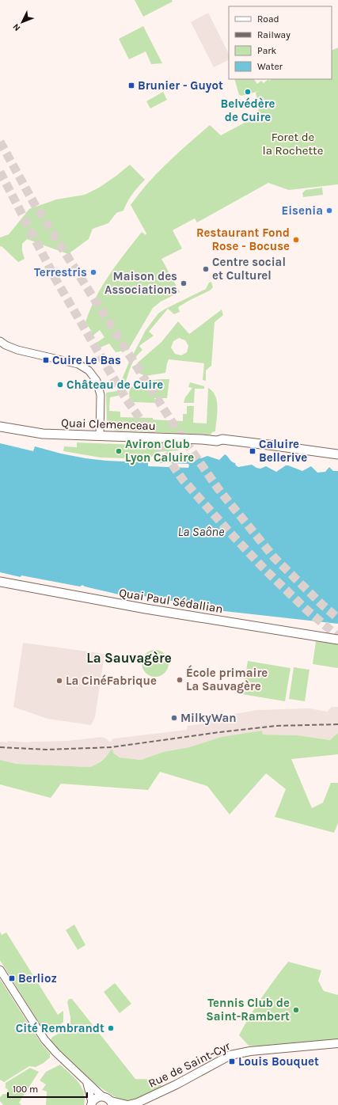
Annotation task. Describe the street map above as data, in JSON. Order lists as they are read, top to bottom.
{
  "streets": {
    "main road": ["Quai Clemenceau", "Quai Paul Sédallian", "Rue de Saint-Cyr"]
  },
  "districts": ["La Sauvagère"],
  "water": ["La Saône"],
  "parks": ["Foret de la Rochette"],
  "places": {
    "transit": [
      "Brunier - Guyot",
      "Cuire Le Bas",
      "Caluire Bellerive",
      "Berlioz",
      "Louis Bouquet"
    ],
    "other": [
      "Belvédère de Cuire",
      "Eisenia",
      "Restaurant Fond Rose - Bocuse",
      "Centre social et Culturel",
      "Terrestris",
      "Maison des Associations",
      "Château de Cuire",
      "Aviron Club Lyon Caluire",
      "École primaire La Sauvagère",
      "La CinéFabrique",
      "MilkyWan",
      "Tennis Club de Saint-Rambert",
      "Cité Rembrandt"
    ]
  },
  "legend": [
    "Road",
    "Railway",
    "Park",
    "Water"
  ],
  "scale_bar": "100 m",
  "north": "bottom left"
}
